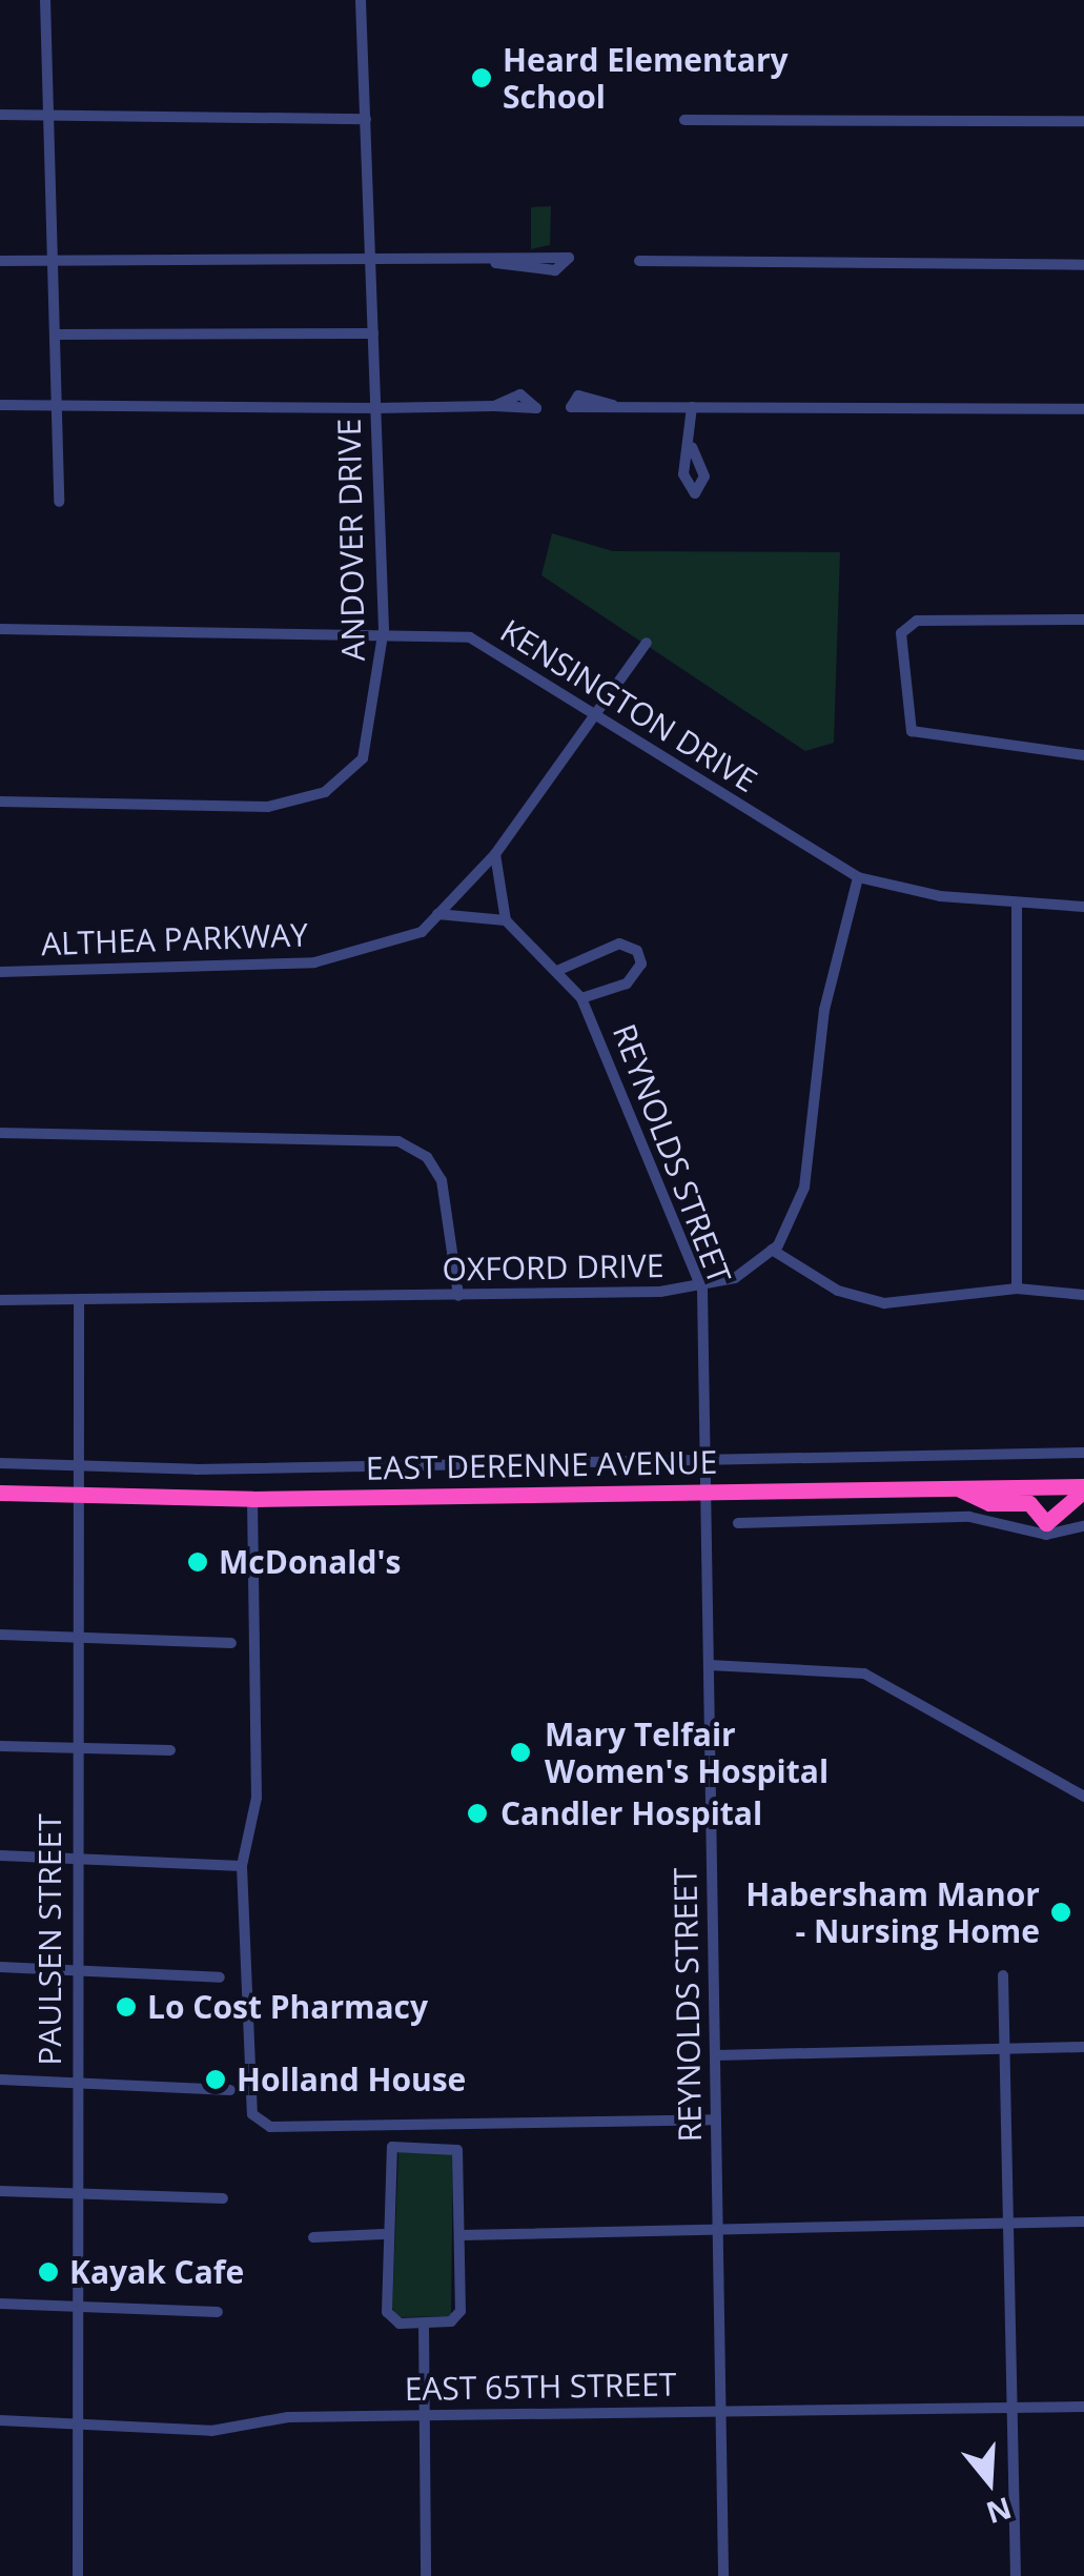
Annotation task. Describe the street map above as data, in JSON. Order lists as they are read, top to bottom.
{
  "streets": {
    "highway": ["EAST DERENNE AVENUE"],
    "street": [
      "ANDOVER DRIVE",
      "KENSINGTON DRIVE",
      "ALTHEA PARKWAY",
      "REYNOLDS STREET",
      "OXFORD DRIVE",
      "PAULSEN STREET",
      "EAST 65TH STREET"
    ]
  },
  "crossings": [
    ["ANDOVER DRIVE", "KENSINGTON DRIVE"],
    ["KENSINGTON DRIVE", "ALTHEA PARKWAY"],
    ["REYNOLDS STREET", "OXFORD DRIVE"],
    ["REYNOLDS STREET", "EAST DERENNE AVENUE"],
    ["REYNOLDS STREET", "EAST 65TH STREET"],
    ["OXFORD DRIVE", "PAULSEN STREET"],
    ["EAST DERENNE AVENUE", "PAULSEN STREET"],
    ["PAULSEN STREET", "EAST 65TH STREET"]
  ],
  "places": [
    "Heard Elementary School",
    "McDonald's",
    "Mary Telfair Women's Hospital",
    "Candler Hospital",
    "Habersham Manor - Nursing Home",
    "Lo Cost Pharmacy",
    "Holland House",
    "Kayak Cafe"
  ],
  "north": "bottom"
}
